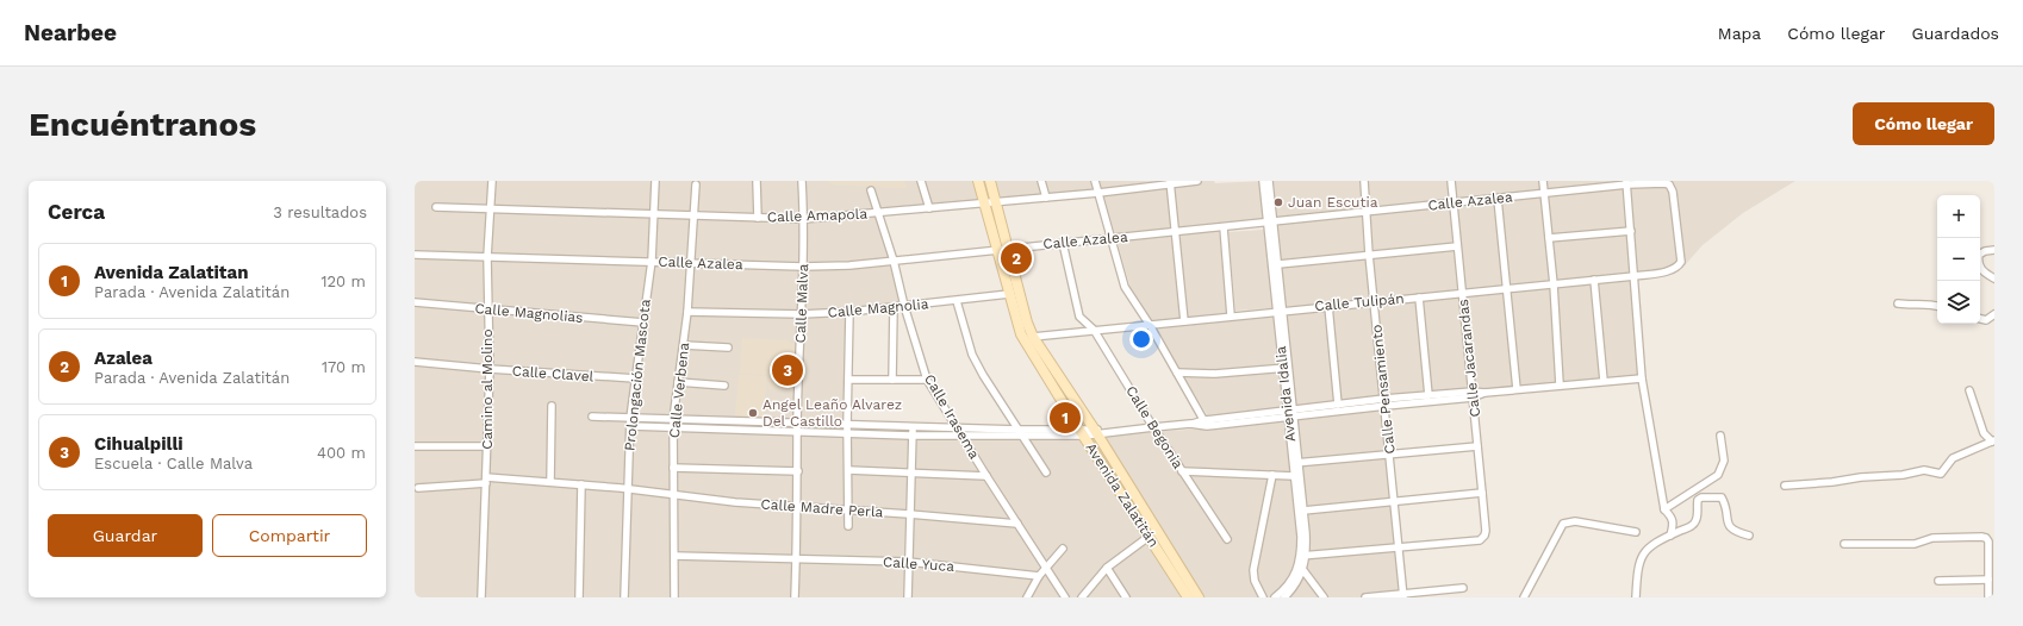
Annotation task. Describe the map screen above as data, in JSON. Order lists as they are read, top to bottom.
{
  "streets": {
    "street": [
      "Calle Azalea",
      "Calle Amapola",
      "Calle Tulipán",
      "Calle Malva",
      "Calle Magnolia",
      "Calle Magnolias",
      "Calle Jacarandas",
      "Calle Clavel",
      "Prolongación Mascota",
      "Camino al Molino",
      "Calle Pensamiento",
      "Calle Verbena",
      "Avenida Idalia",
      "Calle Irasema",
      "Calle Begonia",
      "Avenida Zalatitán",
      "Calle Madre Perla",
      "Calle Yuca"
    ]
  },
  "crossings": [
    ["Calle Azalea", "Calle Tulipán"],
    ["Calle Azalea", "Calle Malva"],
    ["Calle Azalea", "Calle Jacarandas"],
    ["Calle Azalea", "Prolongación Mascota"],
    ["Calle Azalea", "Camino al Molino"],
    ["Calle Azalea", "Calle Pensamiento"],
    ["Calle Azalea", "Calle Verbena"],
    ["Calle Azalea", "Avenida Idalia"],
    ["Calle Azalea", "Calle Irasema"],
    ["Calle Azalea", "Avenida Zalatitán"],
    ["Calle Amapola", "Calle Malva"],
    ["Calle Amapola", "Prolongación Mascota"],
    ["Calle Amapola", "Camino al Molino"],
    ["Calle Amapola", "Calle Verbena"],
    ["Calle Amapola", "Calle Irasema"],
    ["Calle Amapola", "Avenida Zalatitán"],
    ["Calle Tulipán", "Calle Jacarandas"],
    ["Calle Tulipán", "Calle Pensamiento"],
    ["Calle Tulipán", "Avenida Idalia"],
    ["Calle Tulipán", "Calle Begonia"],
    ["Calle Tulipán", "Avenida Zalatitán"],
    ["Calle Malva", "Calle Magnolia"],
    ["Calle Malva", "Calle Madre Perla"],
    ["Calle Malva", "Calle Yuca"],
    ["Calle Magnolia", "Calle Verbena"],
    ["Calle Magnolia", "Calle Irasema"],
    ["Calle Magnolia", "Avenida Zalatitán"],
    ["Calle Magnolias", "Prolongación Mascota"],
    ["Calle Magnolias", "Camino al Molino"],
    ["Calle Jacarandas", "Calle Pensamiento"],
    ["Calle Clavel", "Prolongación Mascota"],
    ["Calle Clavel", "Camino al Molino"],
    ["Prolongación Mascota", "Calle Madre Perla"],
    ["Camino al Molino", "Calle Madre Perla"],
    ["Calle Verbena", "Calle Madre Perla"],
    ["Calle Verbena", "Calle Yuca"],
    ["Calle Irasema", "Calle Madre Perla"]
  ],
  "places": ["Juan Escutia", "Angel Leaño Alvarez Del Castillo"],
  "page": {
    "header": "Nearbee",
    "nav": ["Mapa", "Cómo llegar", "Guardados"],
    "buttons": [
      "Cómo llegar",
      ["Guardar", "Compartir"]
    ],
    "title": "Encuéntranos",
    "heading": ["Cerca", "3 resultados"],
    "map_buttons": ["+", "−"],
    "pins": ["2", "3", "1"],
    "list": [
      {
        "mark": "1",
        "name": "Avenida Zalatitan",
        "note": "Parada · Avenida Zalatitán",
        "value": "120 m"
      },
      {
        "mark": "2",
        "name": "Azalea",
        "note": "Parada · Avenida Zalatitán",
        "value": "170 m"
      },
      {
        "mark": "3",
        "name": "Cihualpilli",
        "note": "Escuela · Calle Malva",
        "value": "400 m"
      }
    ]
  }
}
